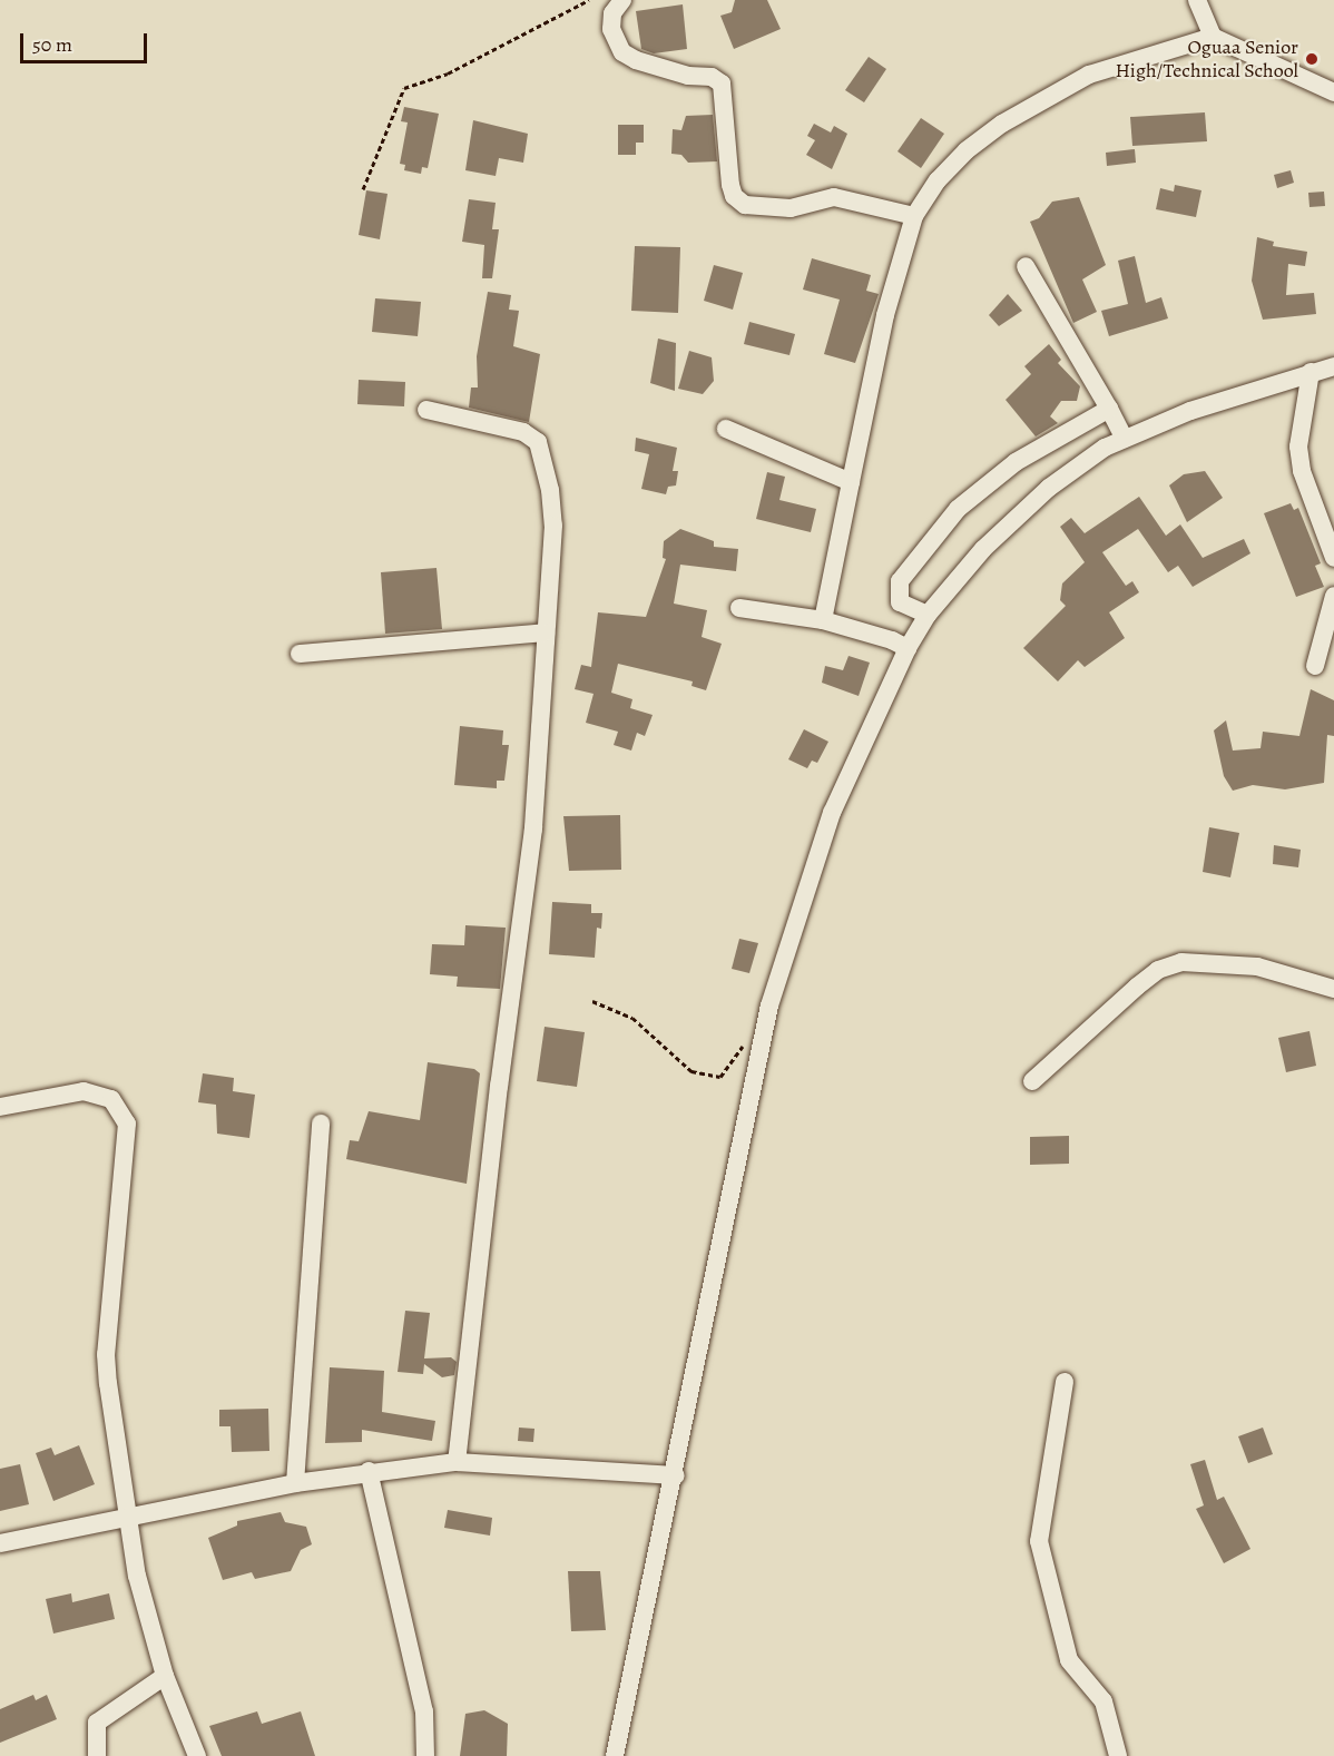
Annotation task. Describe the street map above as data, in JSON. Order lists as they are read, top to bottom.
{
  "places": ["Oguaa Senior High/Technical School"],
  "scale_bar": "50 m"
}
